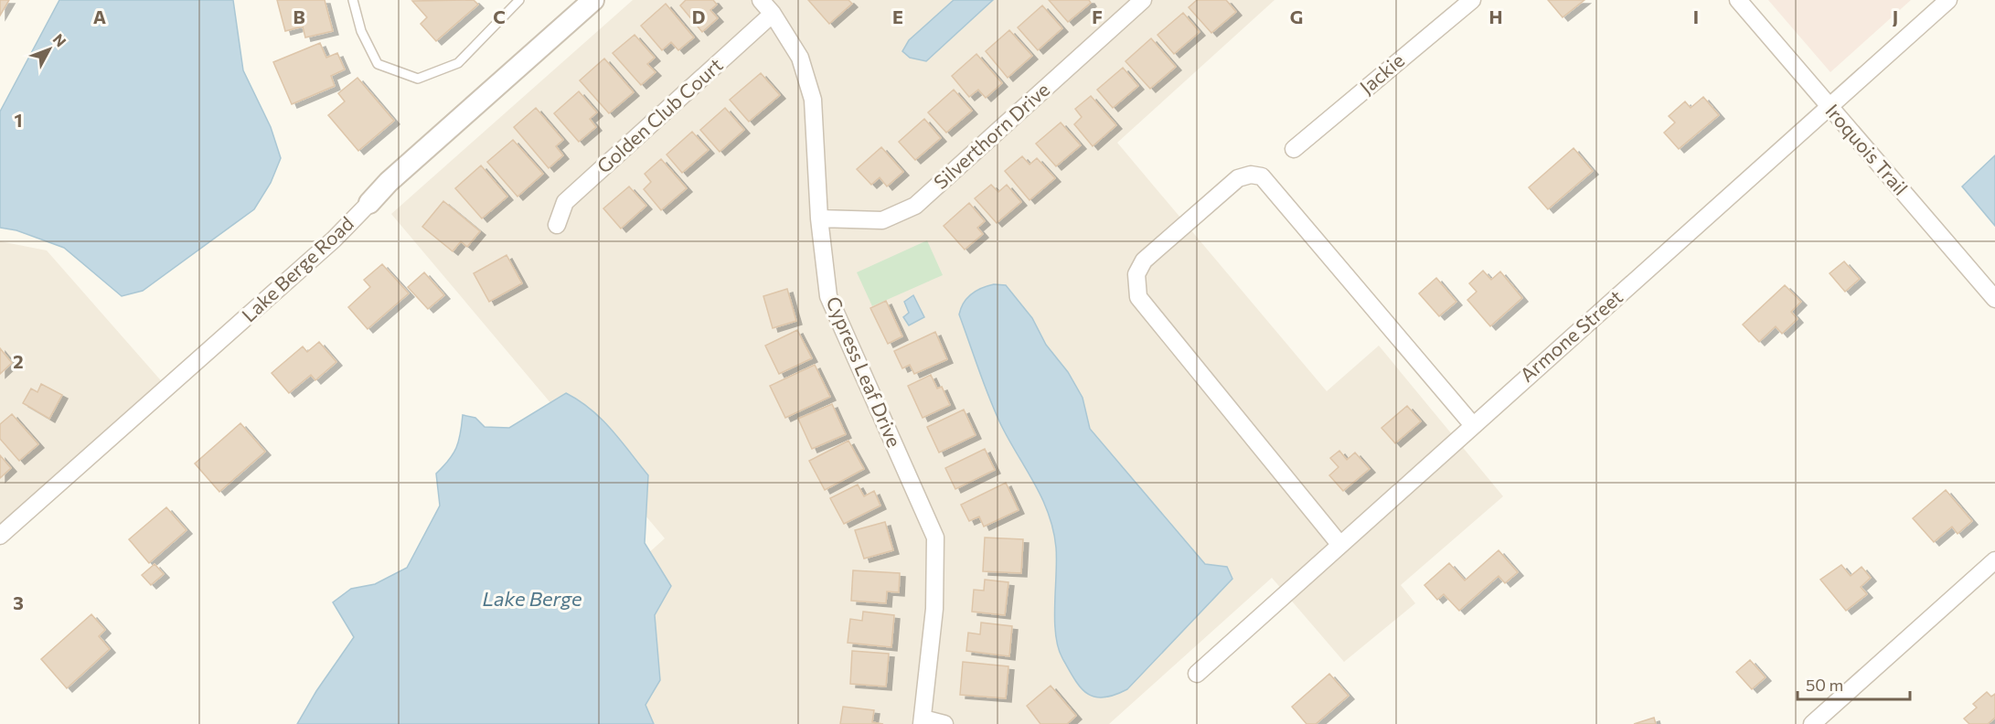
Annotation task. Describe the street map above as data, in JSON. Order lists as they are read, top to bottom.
{
  "streets": {
    "street": [
      "Jackie",
      "Golden Club Court",
      "Silverthorn Drive",
      "Iroquois Trail",
      "Lake Berge Road",
      "Armone Street",
      "Cypress Leaf Drive"
    ]
  },
  "crossings": [
    ["Golden Club Court", "Cypress Leaf Drive"],
    ["Silverthorn Drive", "Cypress Leaf Drive"],
    ["Iroquois Trail", "Armone Street"]
  ],
  "water": ["Lake Berge"],
  "scale_bar": "50 m",
  "north": "top right",
  "grid": {
    "columns": [
      "A",
      "B",
      "C",
      "D",
      "E",
      "F",
      "G",
      "H",
      "I",
      "J"
    ],
    "rows": ["1", "2", "3"]
  }
}
